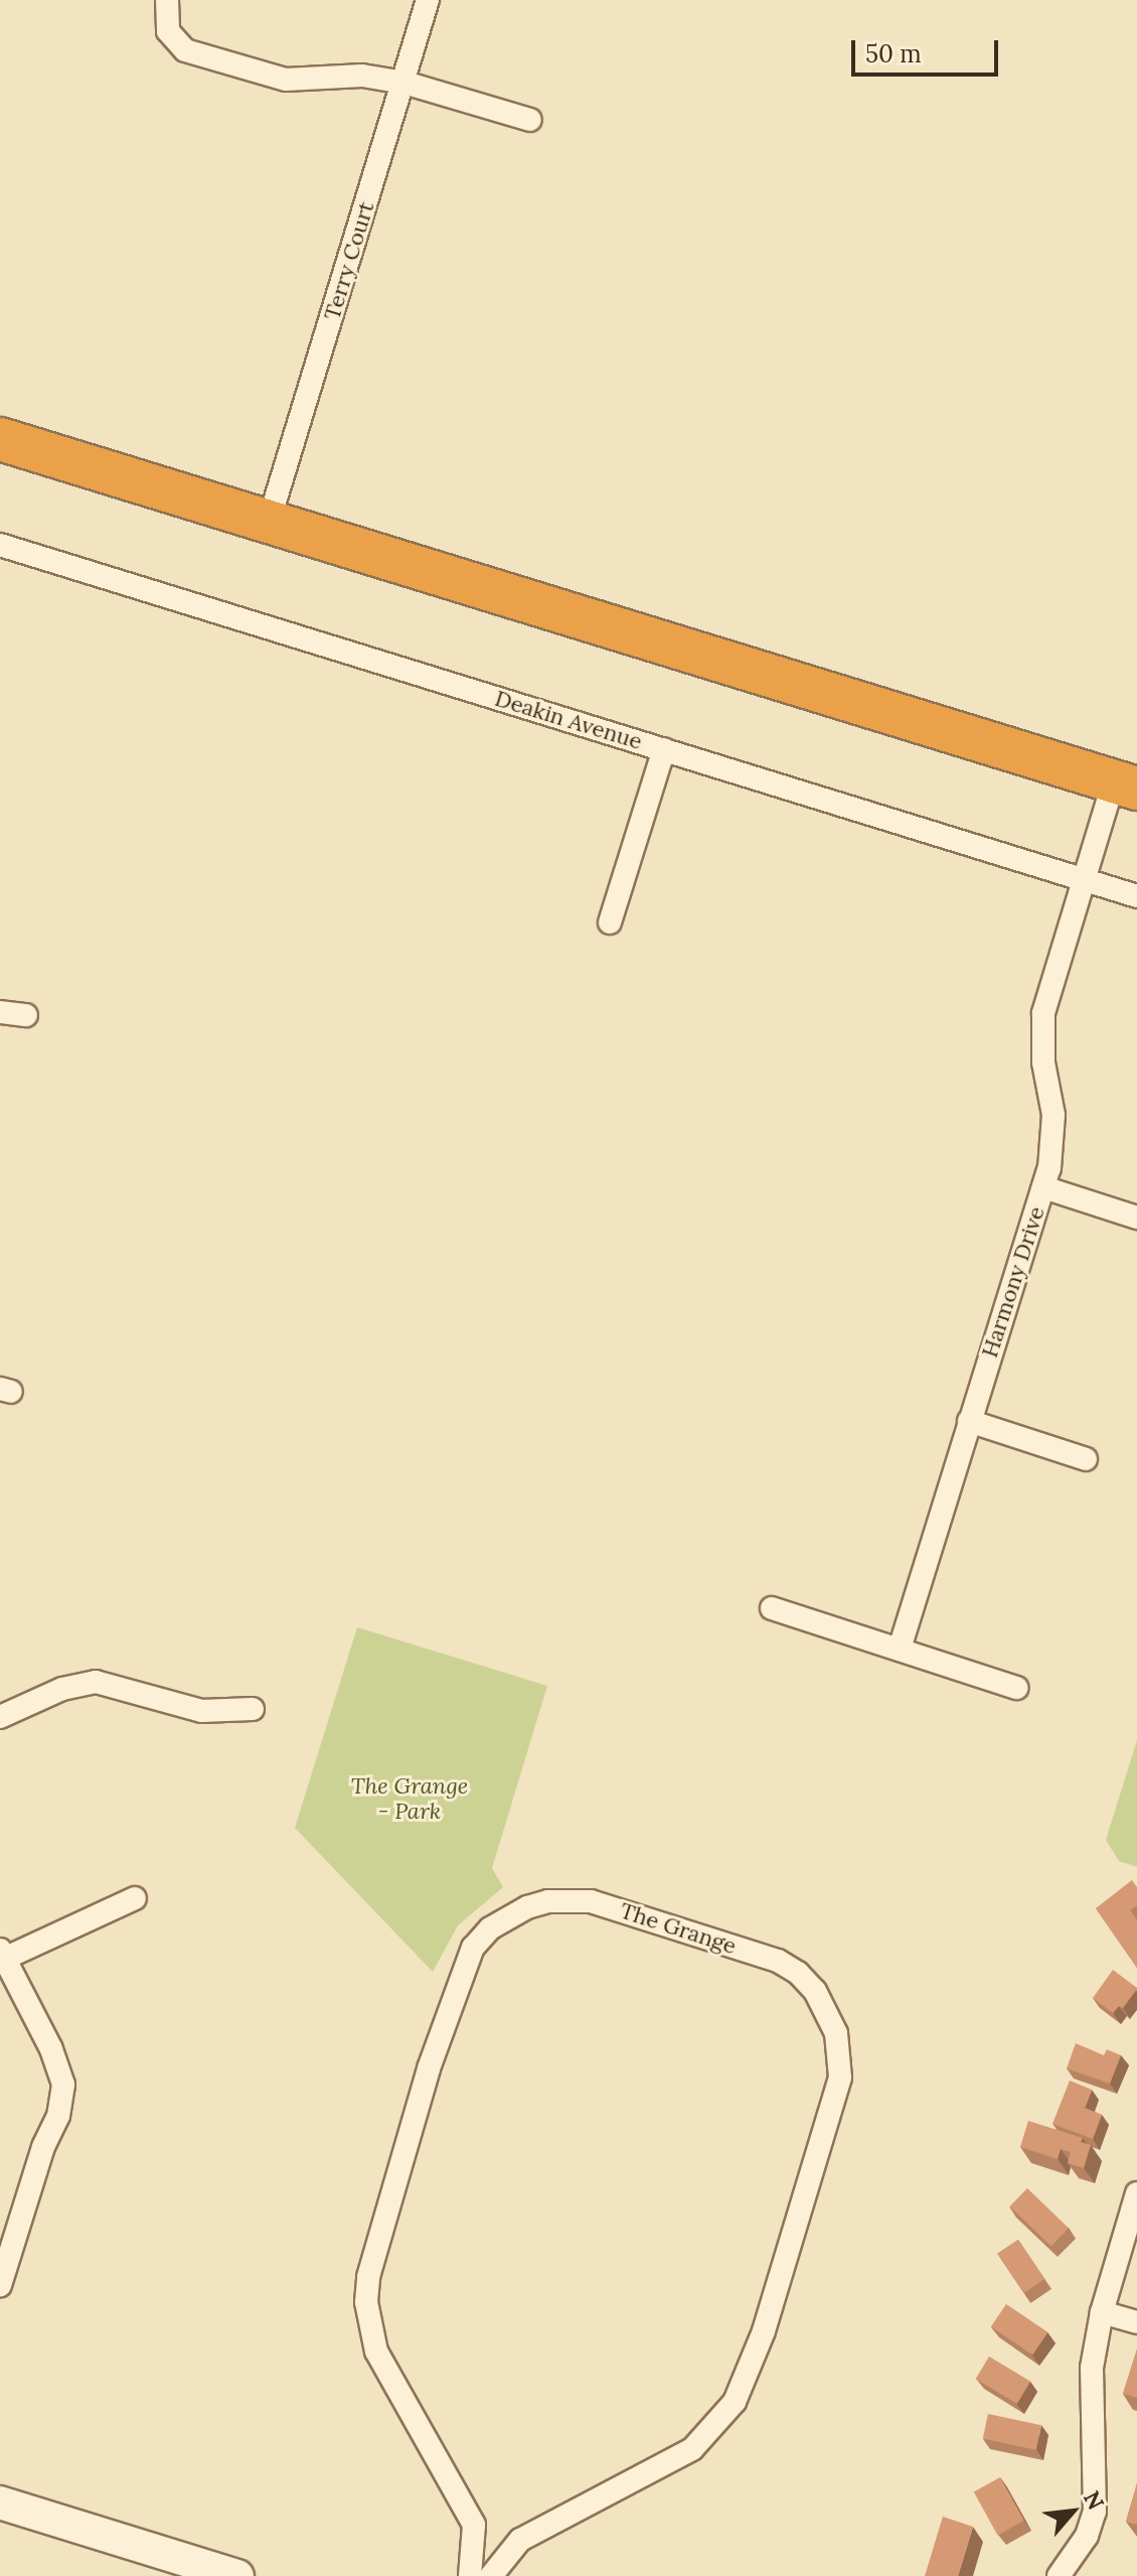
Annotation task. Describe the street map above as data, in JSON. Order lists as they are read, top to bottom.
{
  "streets": {
    "street": [
      "Terry Court",
      "Deakin Avenue",
      "Harmony Drive",
      "The Grange"
    ]
  },
  "crossings": [
    ["Deakin Avenue", "Harmony Drive"]
  ],
  "parks": ["The Grange - Park"],
  "scale_bar": "50 m",
  "north": "top right"
}
